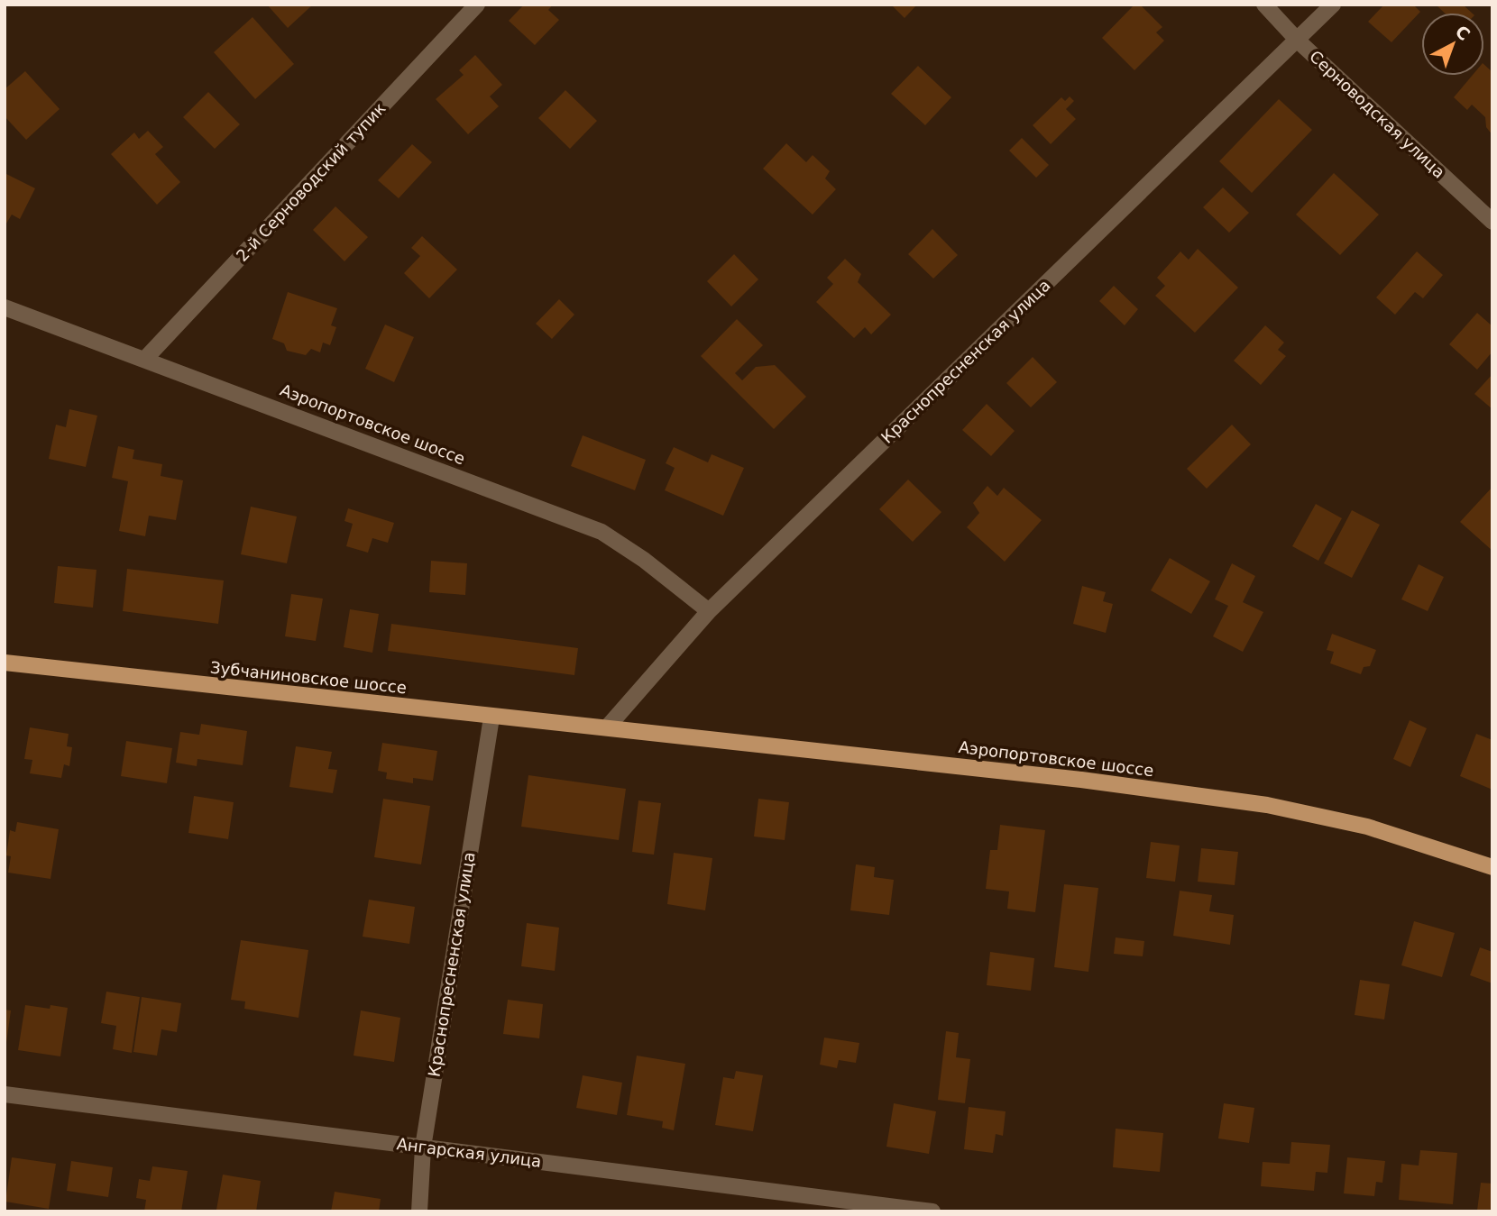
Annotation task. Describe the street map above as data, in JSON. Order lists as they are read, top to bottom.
{
  "streets": {
    "main road": ["Аэропортовское шоссе", "Зубчаниновское шоссе"],
    "street": [
      "Серноводская улица",
      "2-й Серноводский тупик",
      "Краснопресненская улица",
      "Ангарская улица"
    ]
  },
  "crossings": [
    ["Серноводская улица", "Краснопресненская улица"],
    ["2-й Серноводский тупик", "Аэропортовское шоссе"],
    ["Краснопресненская улица", "Аэропортовское шоссе"],
    ["Краснопресненская улица", "Зубчаниновское шоссе"],
    ["Краснопресненская улица", "Ангарская улица"],
    ["Аэропортовское шоссе", "Зубчаниновское шоссе"]
  ],
  "north": "top right"
}
